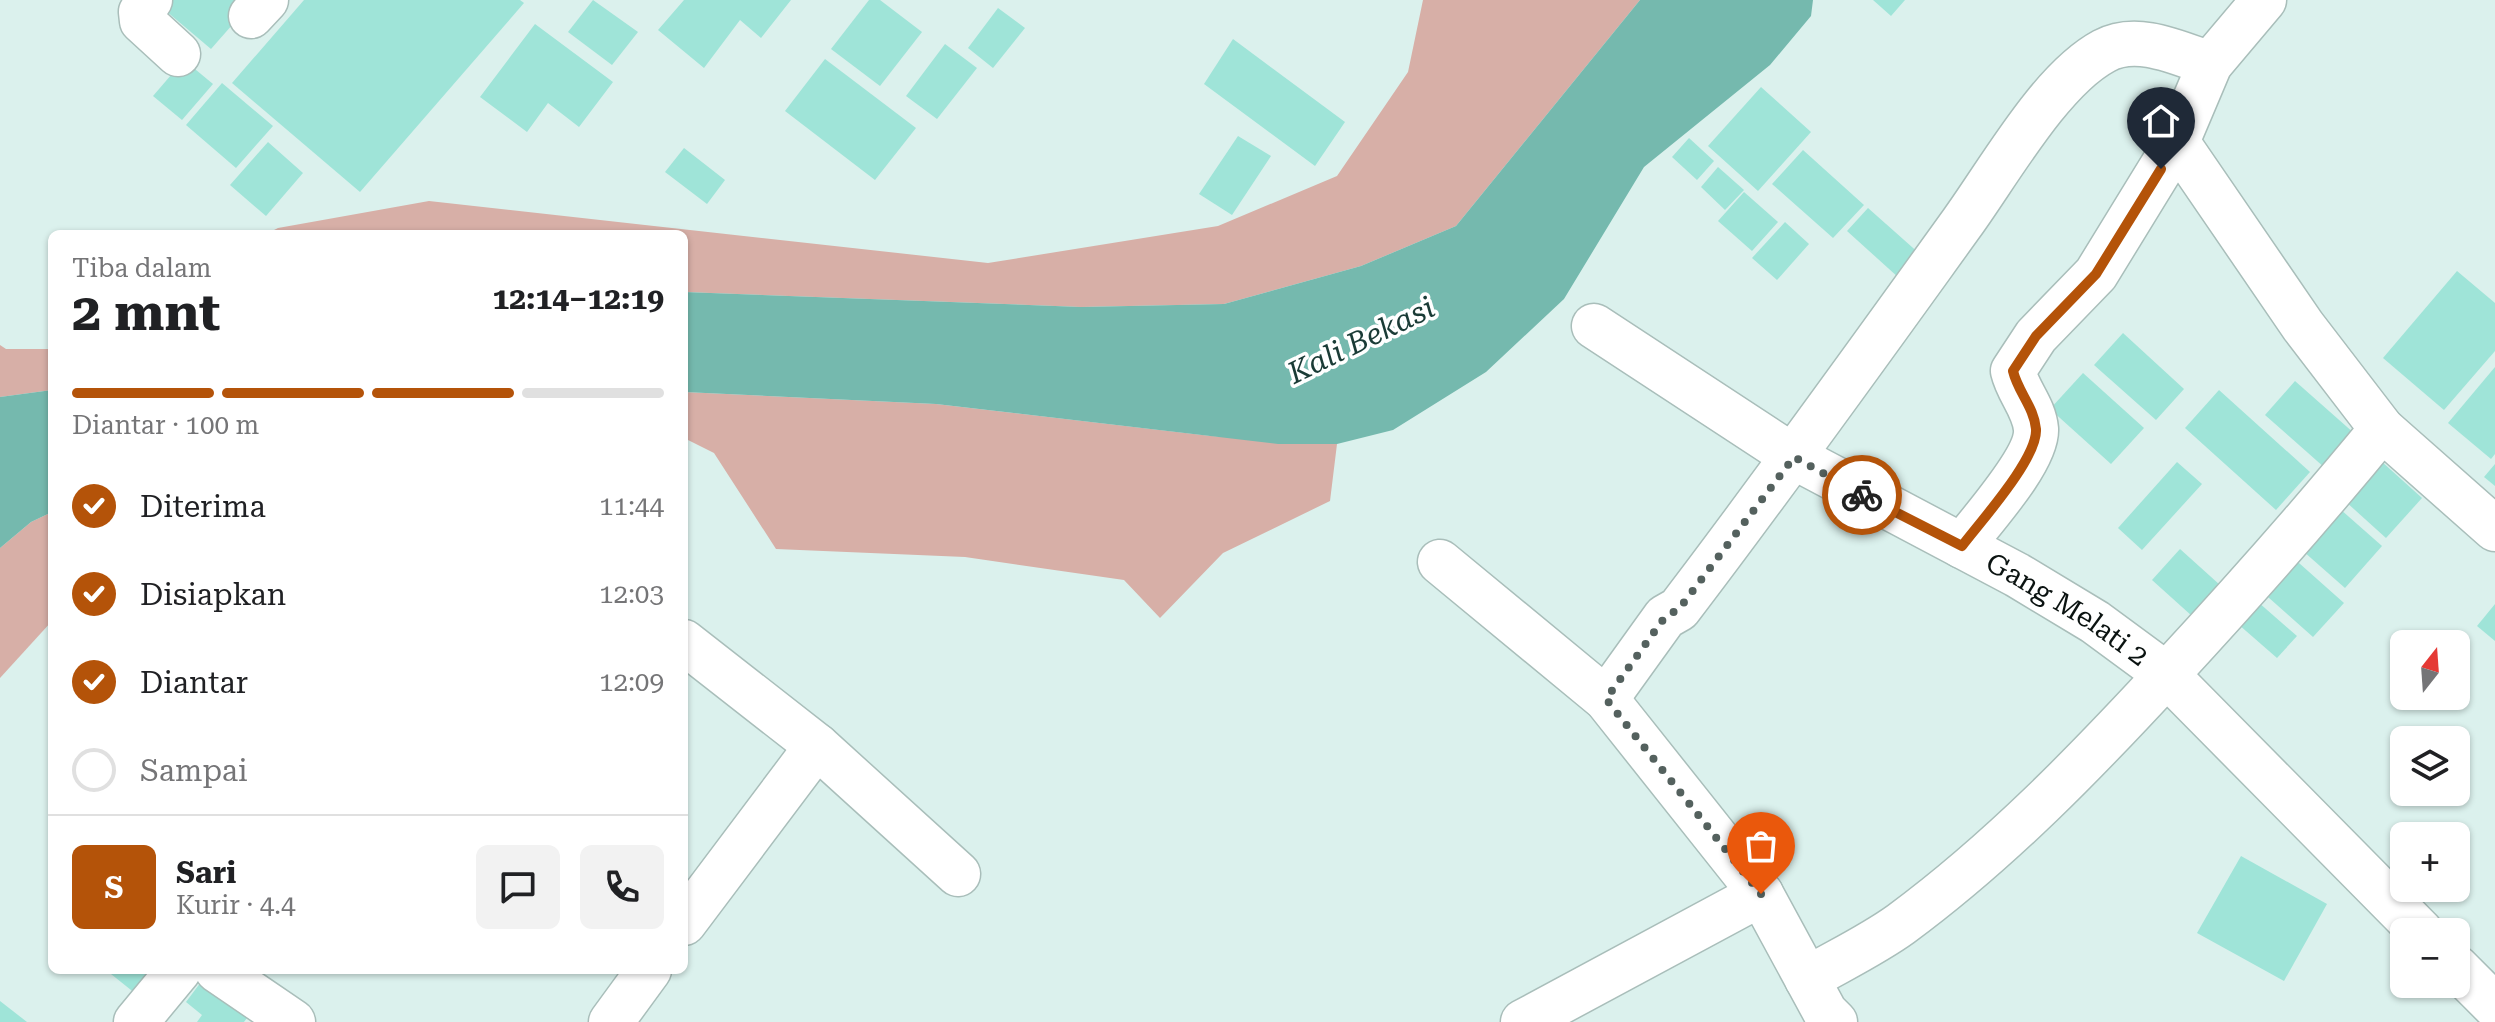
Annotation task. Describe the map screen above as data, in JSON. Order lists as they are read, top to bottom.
{
  "streets": {
    "street": ["Gang Melati 2"]
  },
  "water": ["Kali Bekasi"],
  "north": "top",
  "page": {
    "heading": ["2 mnt", "Tiba dalam", "12:14–12:19"],
    "panel": ["Sari", "Kurir · 4.4"],
    "bar": "Diantar · 100 m",
    "list": [
      ["Diterima", "11:44"],
      ["Disiapkan", "12:03"],
      ["Diantar", "12:09"],
      "Sampai"
    ],
    "map_buttons": ["+", "−"],
    "round": "S"
  }
}
